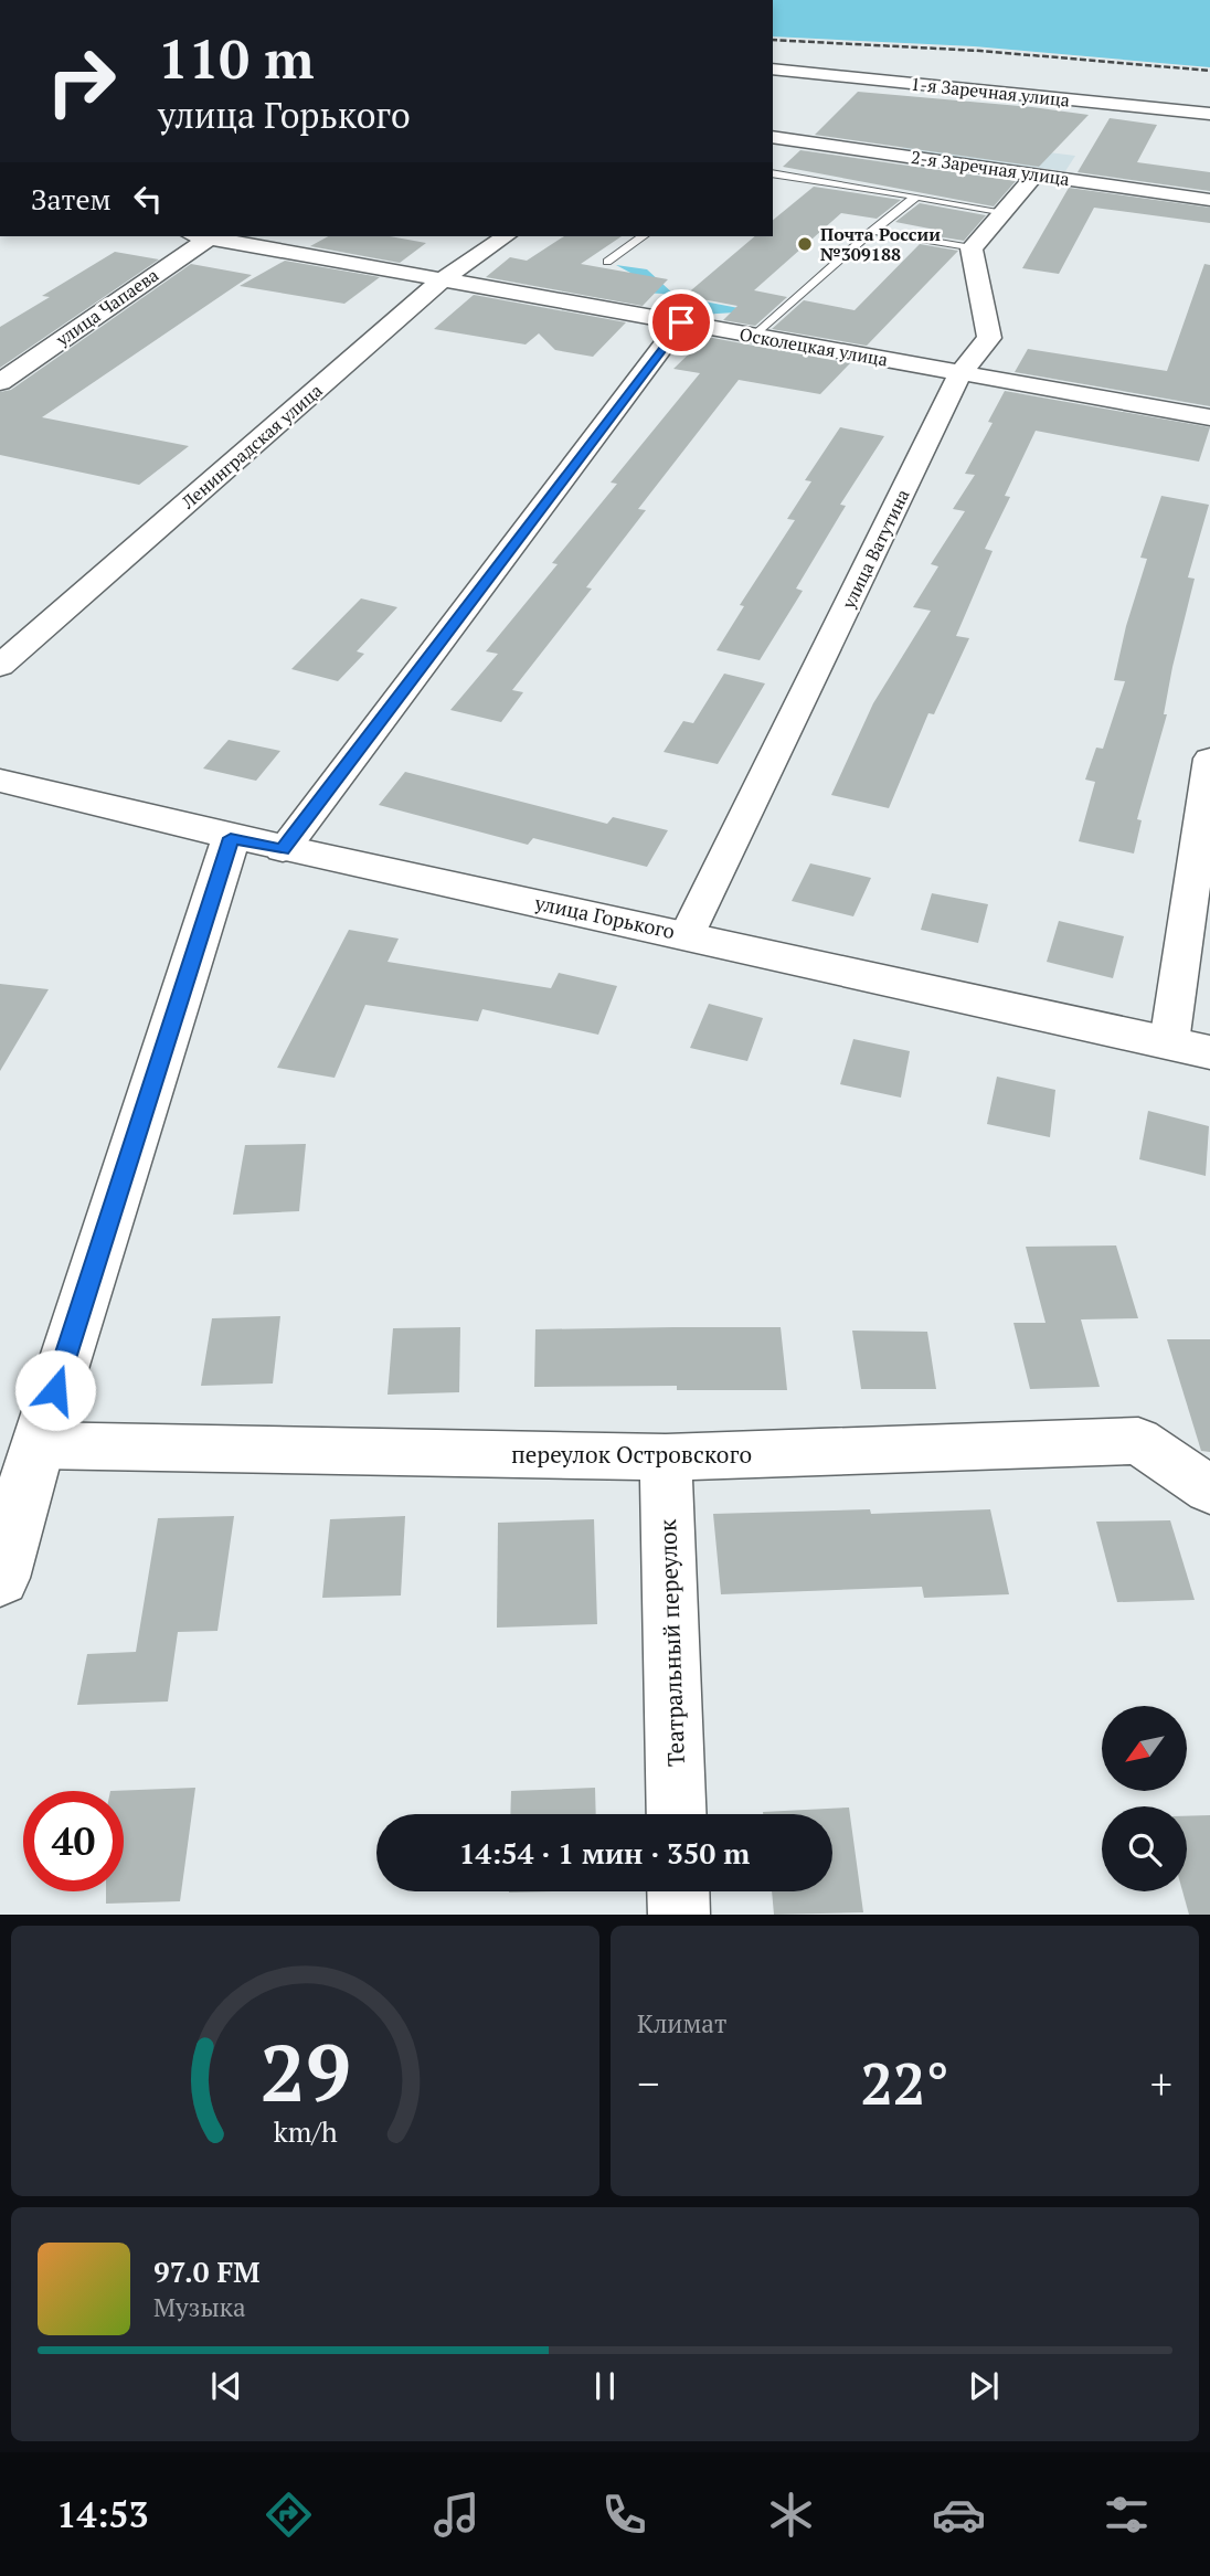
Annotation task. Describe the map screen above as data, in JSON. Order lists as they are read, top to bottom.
{
  "streets": {
    "street": [
      "1-я Заречная улица",
      "2-я Заречная улица",
      "улица Чапаева",
      "Осколецкая улица",
      "Ленинградская улица",
      "улица Ватутина",
      "улица Горького",
      "переулок Островского",
      "Театральный переулок"
    ]
  },
  "crossings": [
    ["Осколецкая улица", "Ленинградская улица"],
    ["Осколецкая улица", "улица Ватутина"],
    ["улица Ватутина", "улица Горького"],
    ["переулок Островского", "Театральный переулок"]
  ],
  "places": ["Почта России №309188"],
  "north": "bottom left",
  "page": {
    "turn": ["110 m", "улица Горького"],
    "then": "Затем",
    "limit": "40",
    "trip": "14:54 · 1 мин · 350 m",
    "tile": "Климат",
    "heat": ["−", "22°", "+"],
    "song": ["97.0 FM", "Музыка"],
    "tabs": "14:53",
    "gauge": ["29", "km/h"]
  }
}
